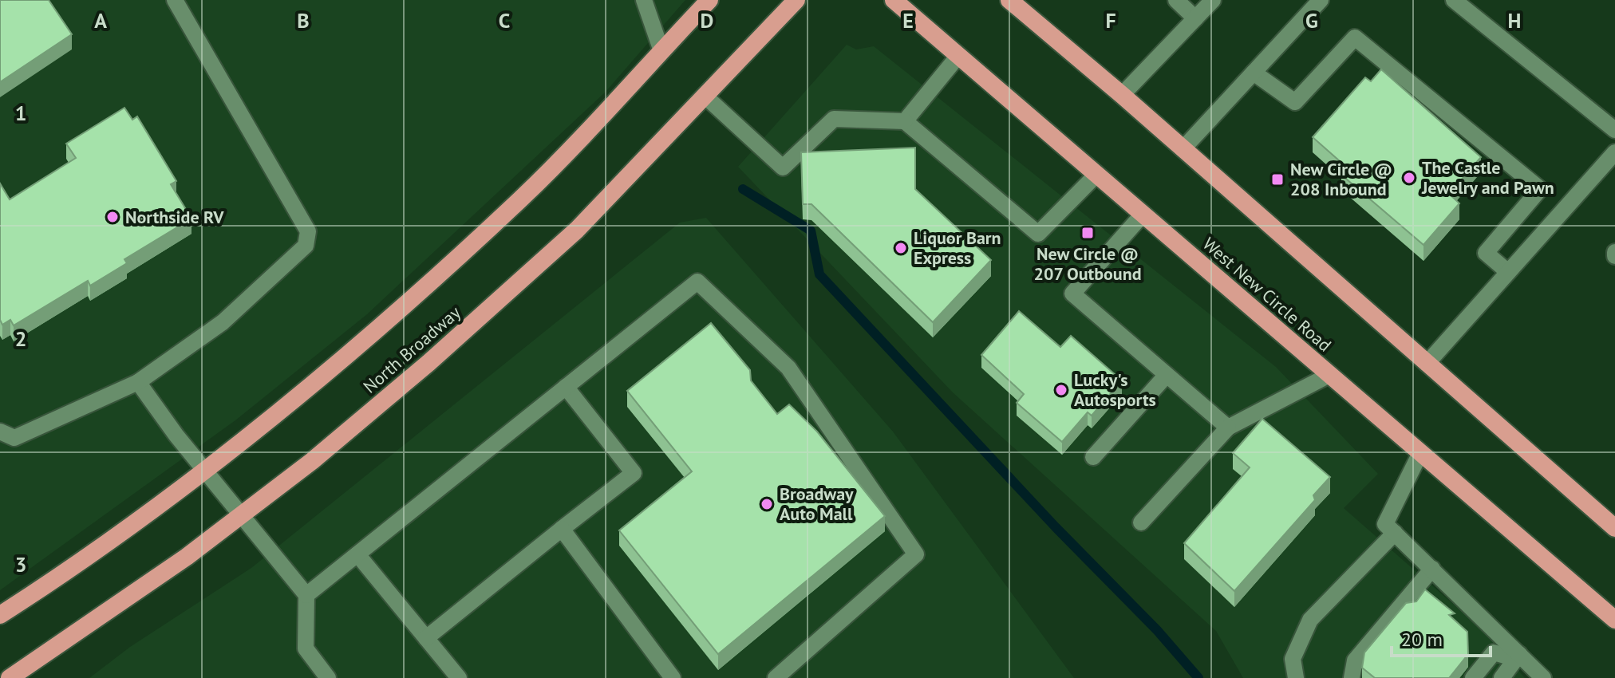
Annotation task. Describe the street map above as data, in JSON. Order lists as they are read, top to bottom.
{
  "streets": {
    "highway": ["West New Circle Road", "North Broadway"]
  },
  "places": {
    "other": [
      "The Castle Jewelry and Pawn",
      "Northside RV",
      "Liquor Barn Express",
      "Lucky's Autosports",
      "Broadway Auto Mall"
    ],
    "transit": ["New Circle @ 208 Inbound", "New Circle @ 207 Outbound"]
  },
  "scale_bar": "20 m",
  "grid": {
    "columns": [
      "A",
      "B",
      "C",
      "D",
      "E",
      "F",
      "G",
      "H"
    ],
    "rows": ["1", "2", "3"]
  }
}
